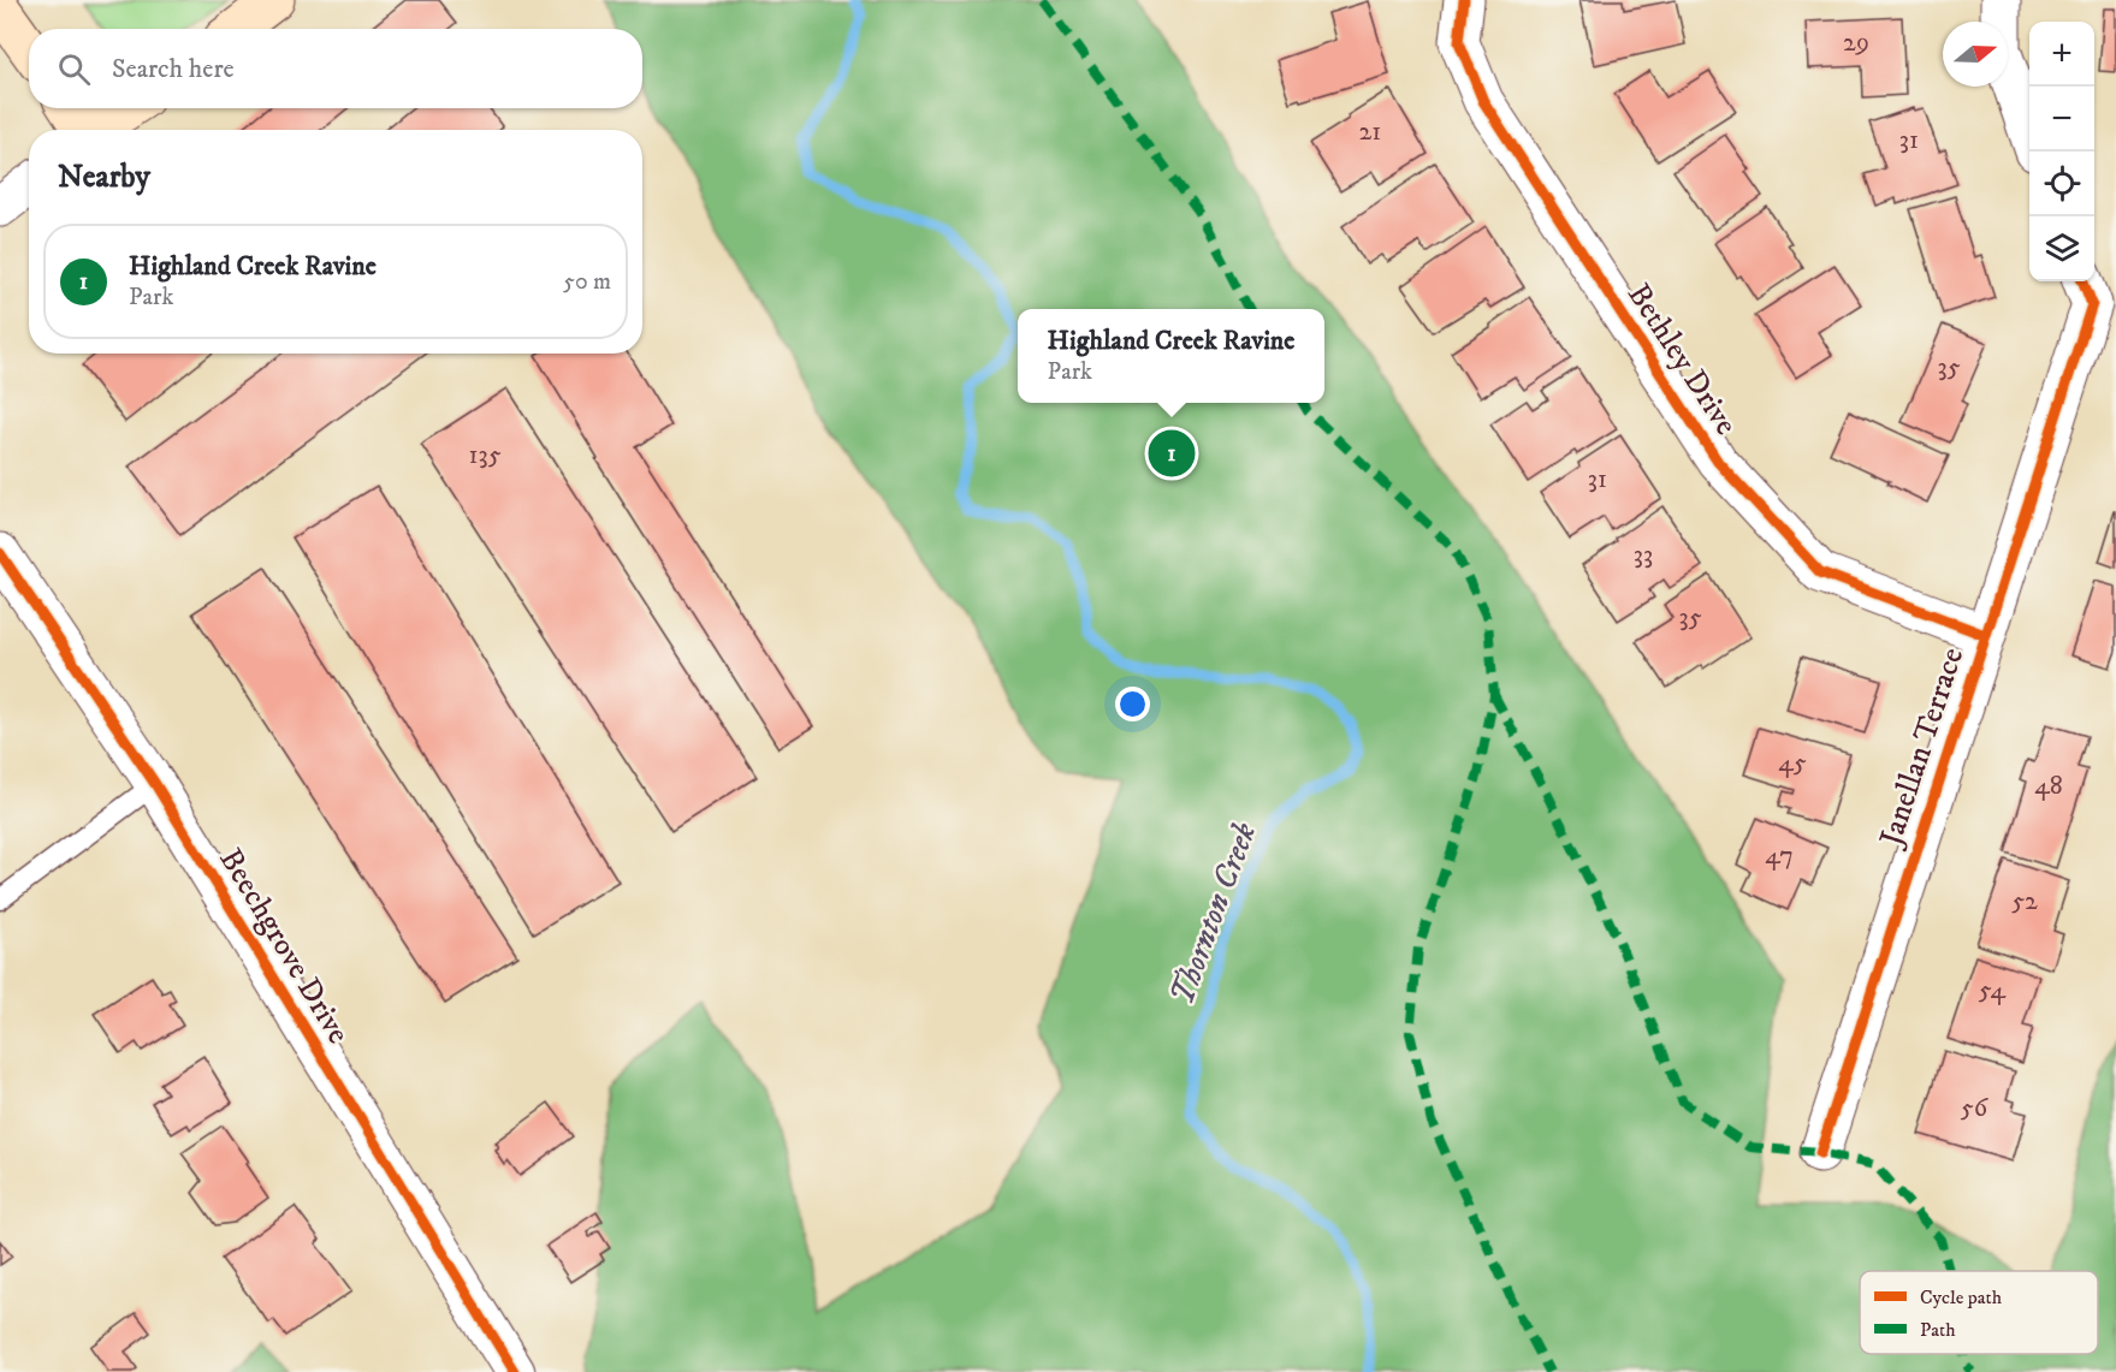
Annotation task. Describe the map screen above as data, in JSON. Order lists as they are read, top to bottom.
{
  "streets": {
    "street": ["Bethley Drive", "Janellan Terrace", "Beechgrove Drive"]
  },
  "crossings": [
    ["Bethley Drive", "Janellan Terrace"]
  ],
  "water": ["Thornton Creek"],
  "house_numbers": [
    "29",
    "21",
    "31",
    "35",
    "135",
    "31",
    "33",
    "35",
    "45",
    "48",
    "47",
    "52",
    "54",
    "56"
  ],
  "legend": ["Cycle path", "Path"],
  "north": "right",
  "page": {
    "map_buttons": ["+", "−"],
    "search": "Search here",
    "heading": "Nearby",
    "list": [
      {
        "mark": "1",
        "name": "Highland Creek Ravine",
        "note": "Park",
        "value": "50 m"
      }
    ],
    "popup": ["Highland Creek Ravine", "Park"],
    "pins": "1"
  }
}
